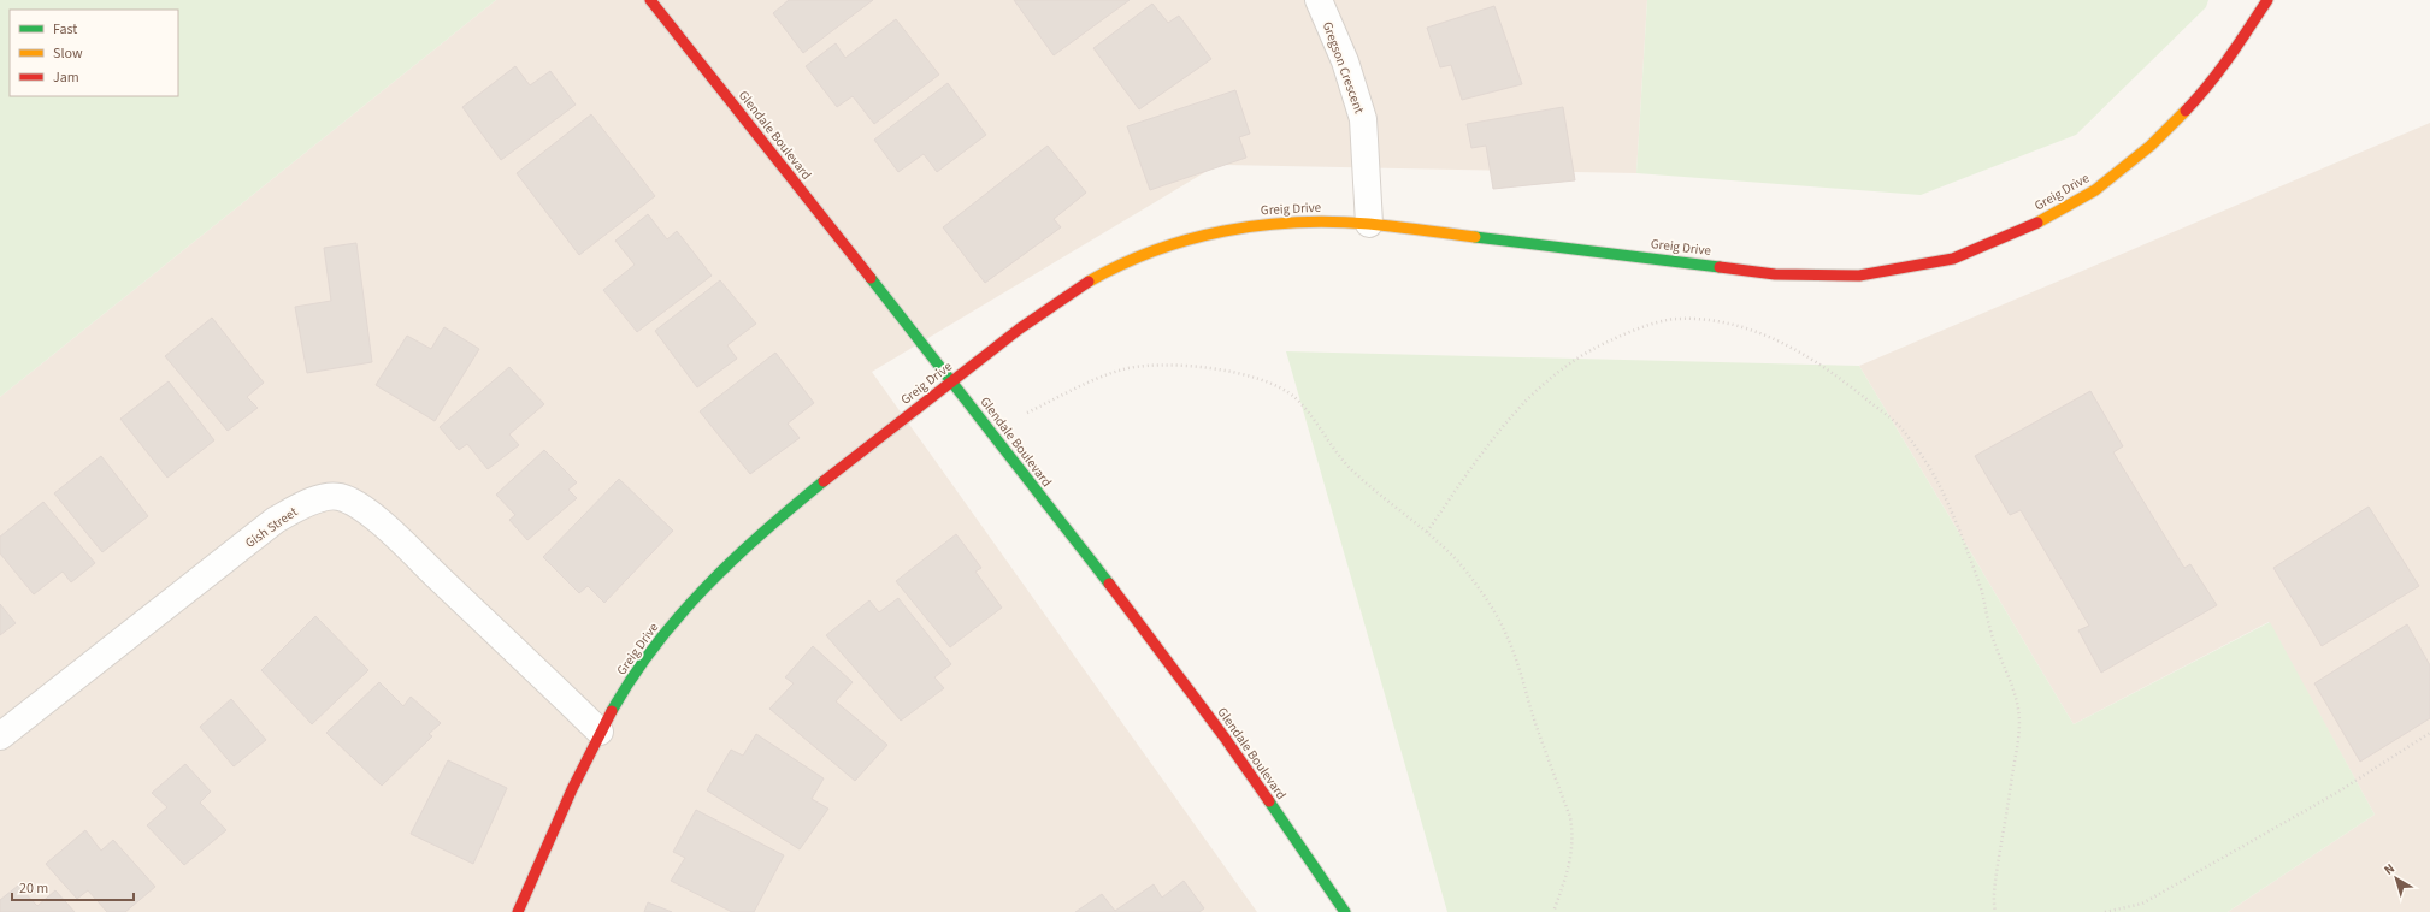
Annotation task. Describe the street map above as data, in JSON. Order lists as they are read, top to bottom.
{
  "streets": {
    "street": [
      "Gregson Crescent",
      "Glendale Boulevard",
      "Greig Drive",
      "Gish Street"
    ]
  },
  "crossings": [
    ["Gregson Crescent", "Greig Drive"],
    ["Glendale Boulevard", "Greig Drive"],
    ["Greig Drive", "Gish Street"]
  ],
  "legend": ["Fast", "Slow", "Jam"],
  "scale_bar": "20 m",
  "north": "top left"
}
